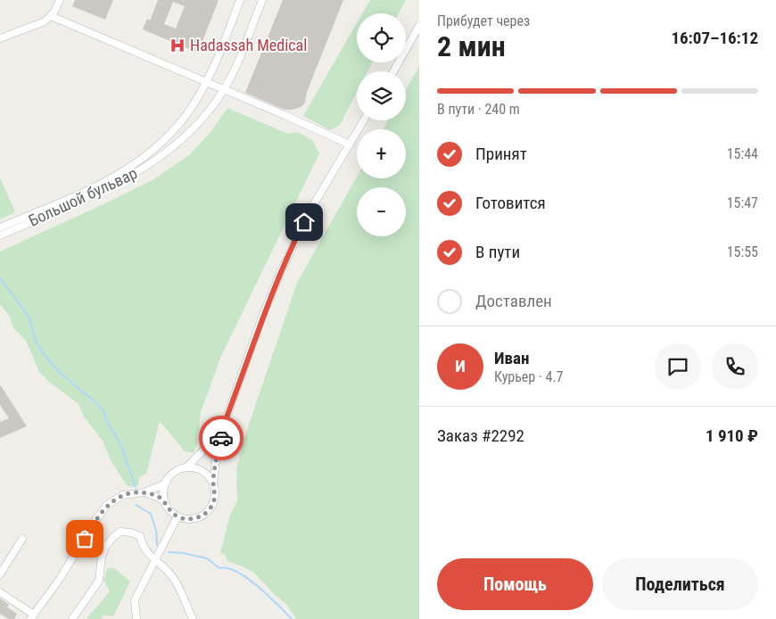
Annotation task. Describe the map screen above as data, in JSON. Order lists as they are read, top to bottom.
{
  "streets": {
    "street": ["Большой бульвар"]
  },
  "places": {
    "hospital": ["Hadassah Medical"]
  },
  "page": {
    "heading": ["2 мин", "Прибудет через", "16:07–16:12"],
    "panel": [
      "Иван",
      "Курьер · 4.7",
      "Заказ #2292",
      "1 910 ₽"
    ],
    "map_buttons": ["+", "−"],
    "bar": "В пути · 240 m",
    "list": [
      ["Принят", "15:44"],
      ["Готовится", "15:47"],
      ["В пути", "15:55"],
      "Доставлен"
    ],
    "round": "И",
    "buttons": ["Помощь", "Поделиться"]
  }
}
